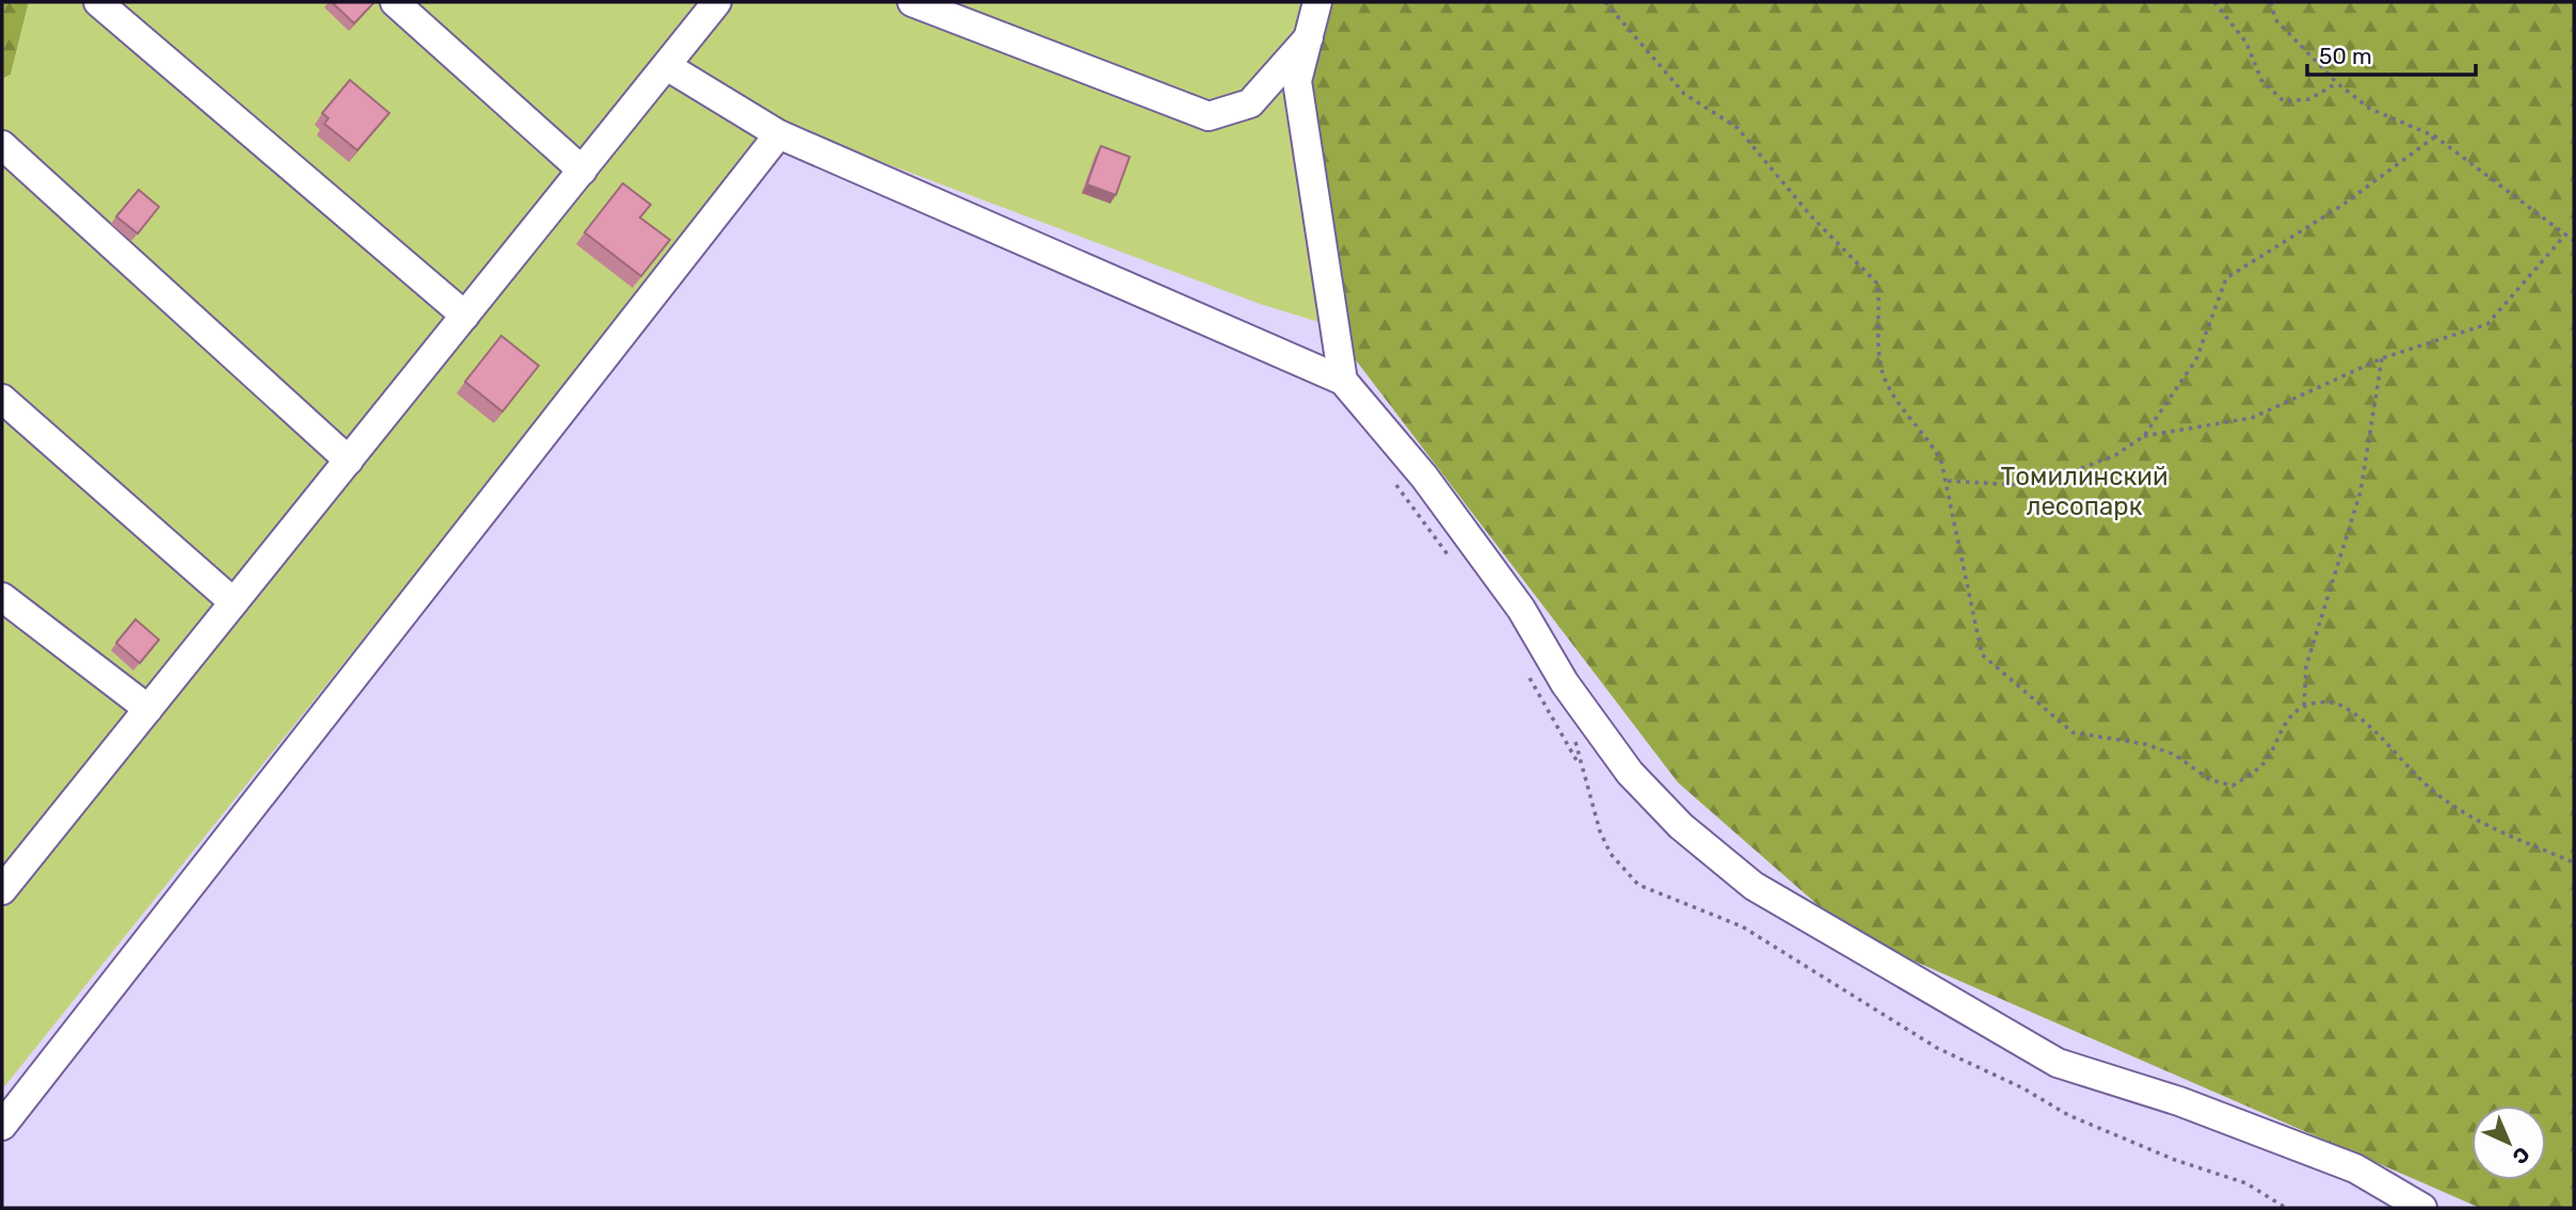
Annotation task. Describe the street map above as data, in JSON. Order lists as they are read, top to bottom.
{
  "parks": ["Томилинский лесопарк"],
  "scale_bar": "50 m",
  "north": "bottom right"
}
